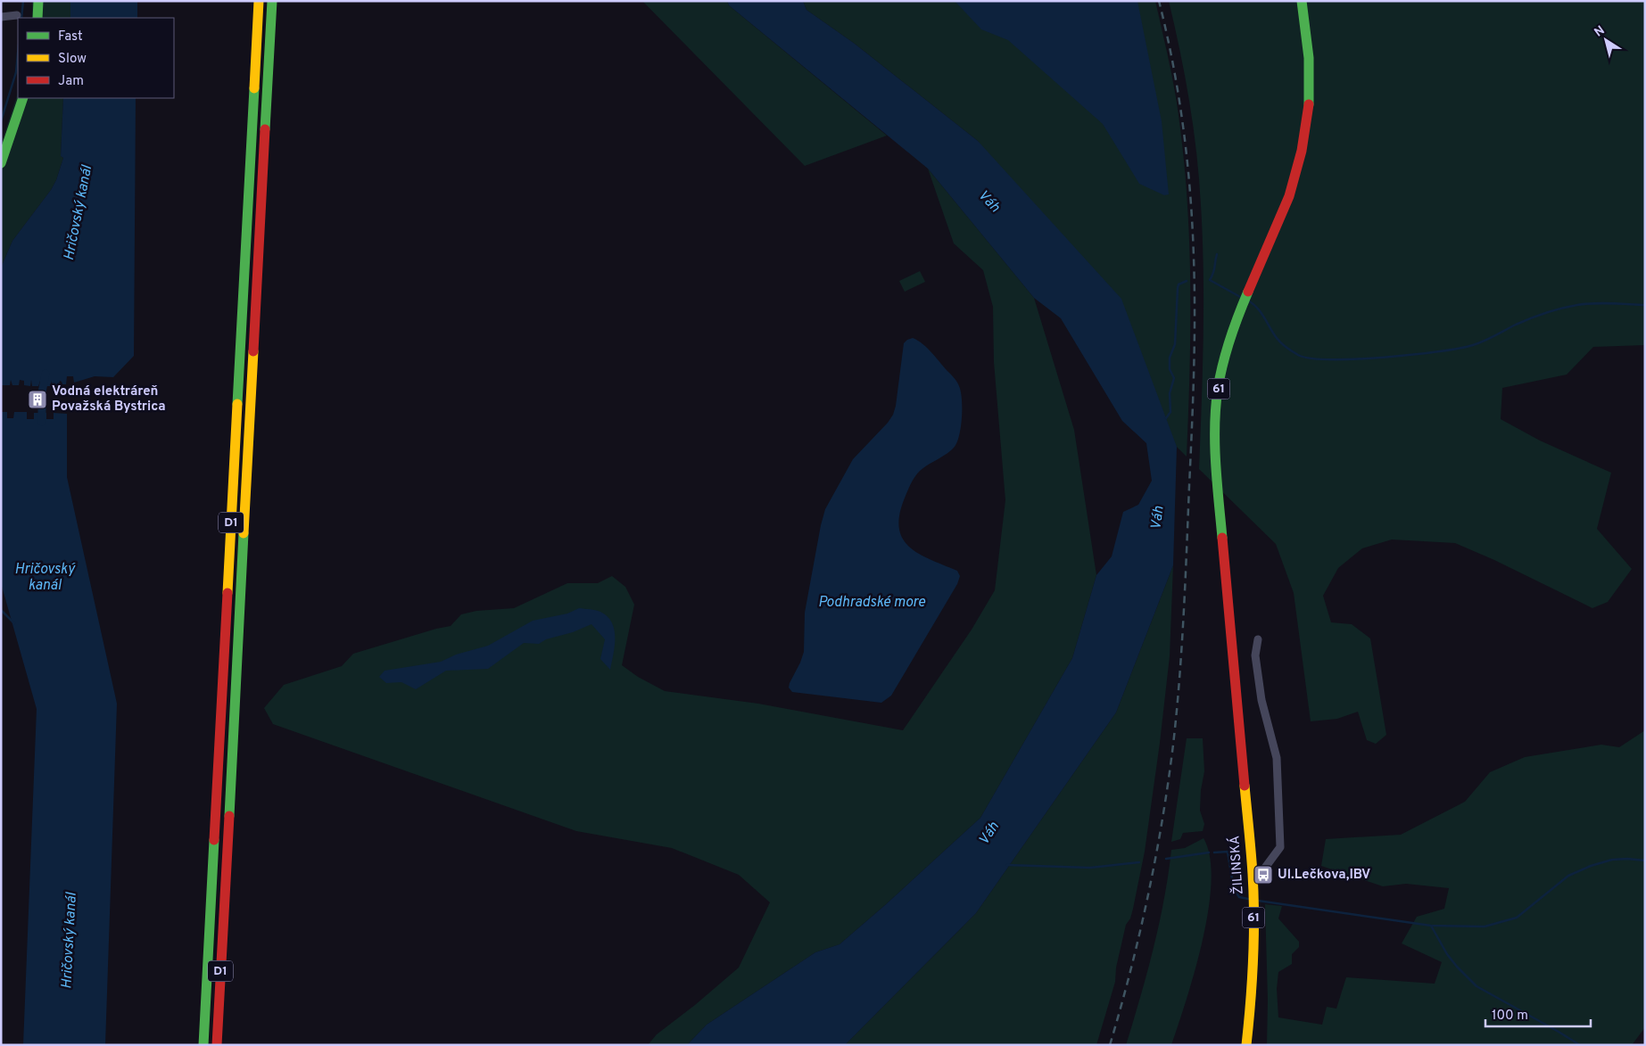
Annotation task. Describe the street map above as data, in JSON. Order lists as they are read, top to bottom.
{
  "streets": {
    "main road": ["61", "D1", "ŽILINSKÁ"]
  },
  "water": ["Váh", "Hričovský kanál", "Podhradské more"],
  "places": {
    "building": ["Vodná elektráreň Považská Bystrica"],
    "bus stop": ["Ul.Lečkova,IBV"]
  },
  "legend": ["Fast", "Slow", "Jam"],
  "scale_bar": "100 m",
  "north": "top left"
}
